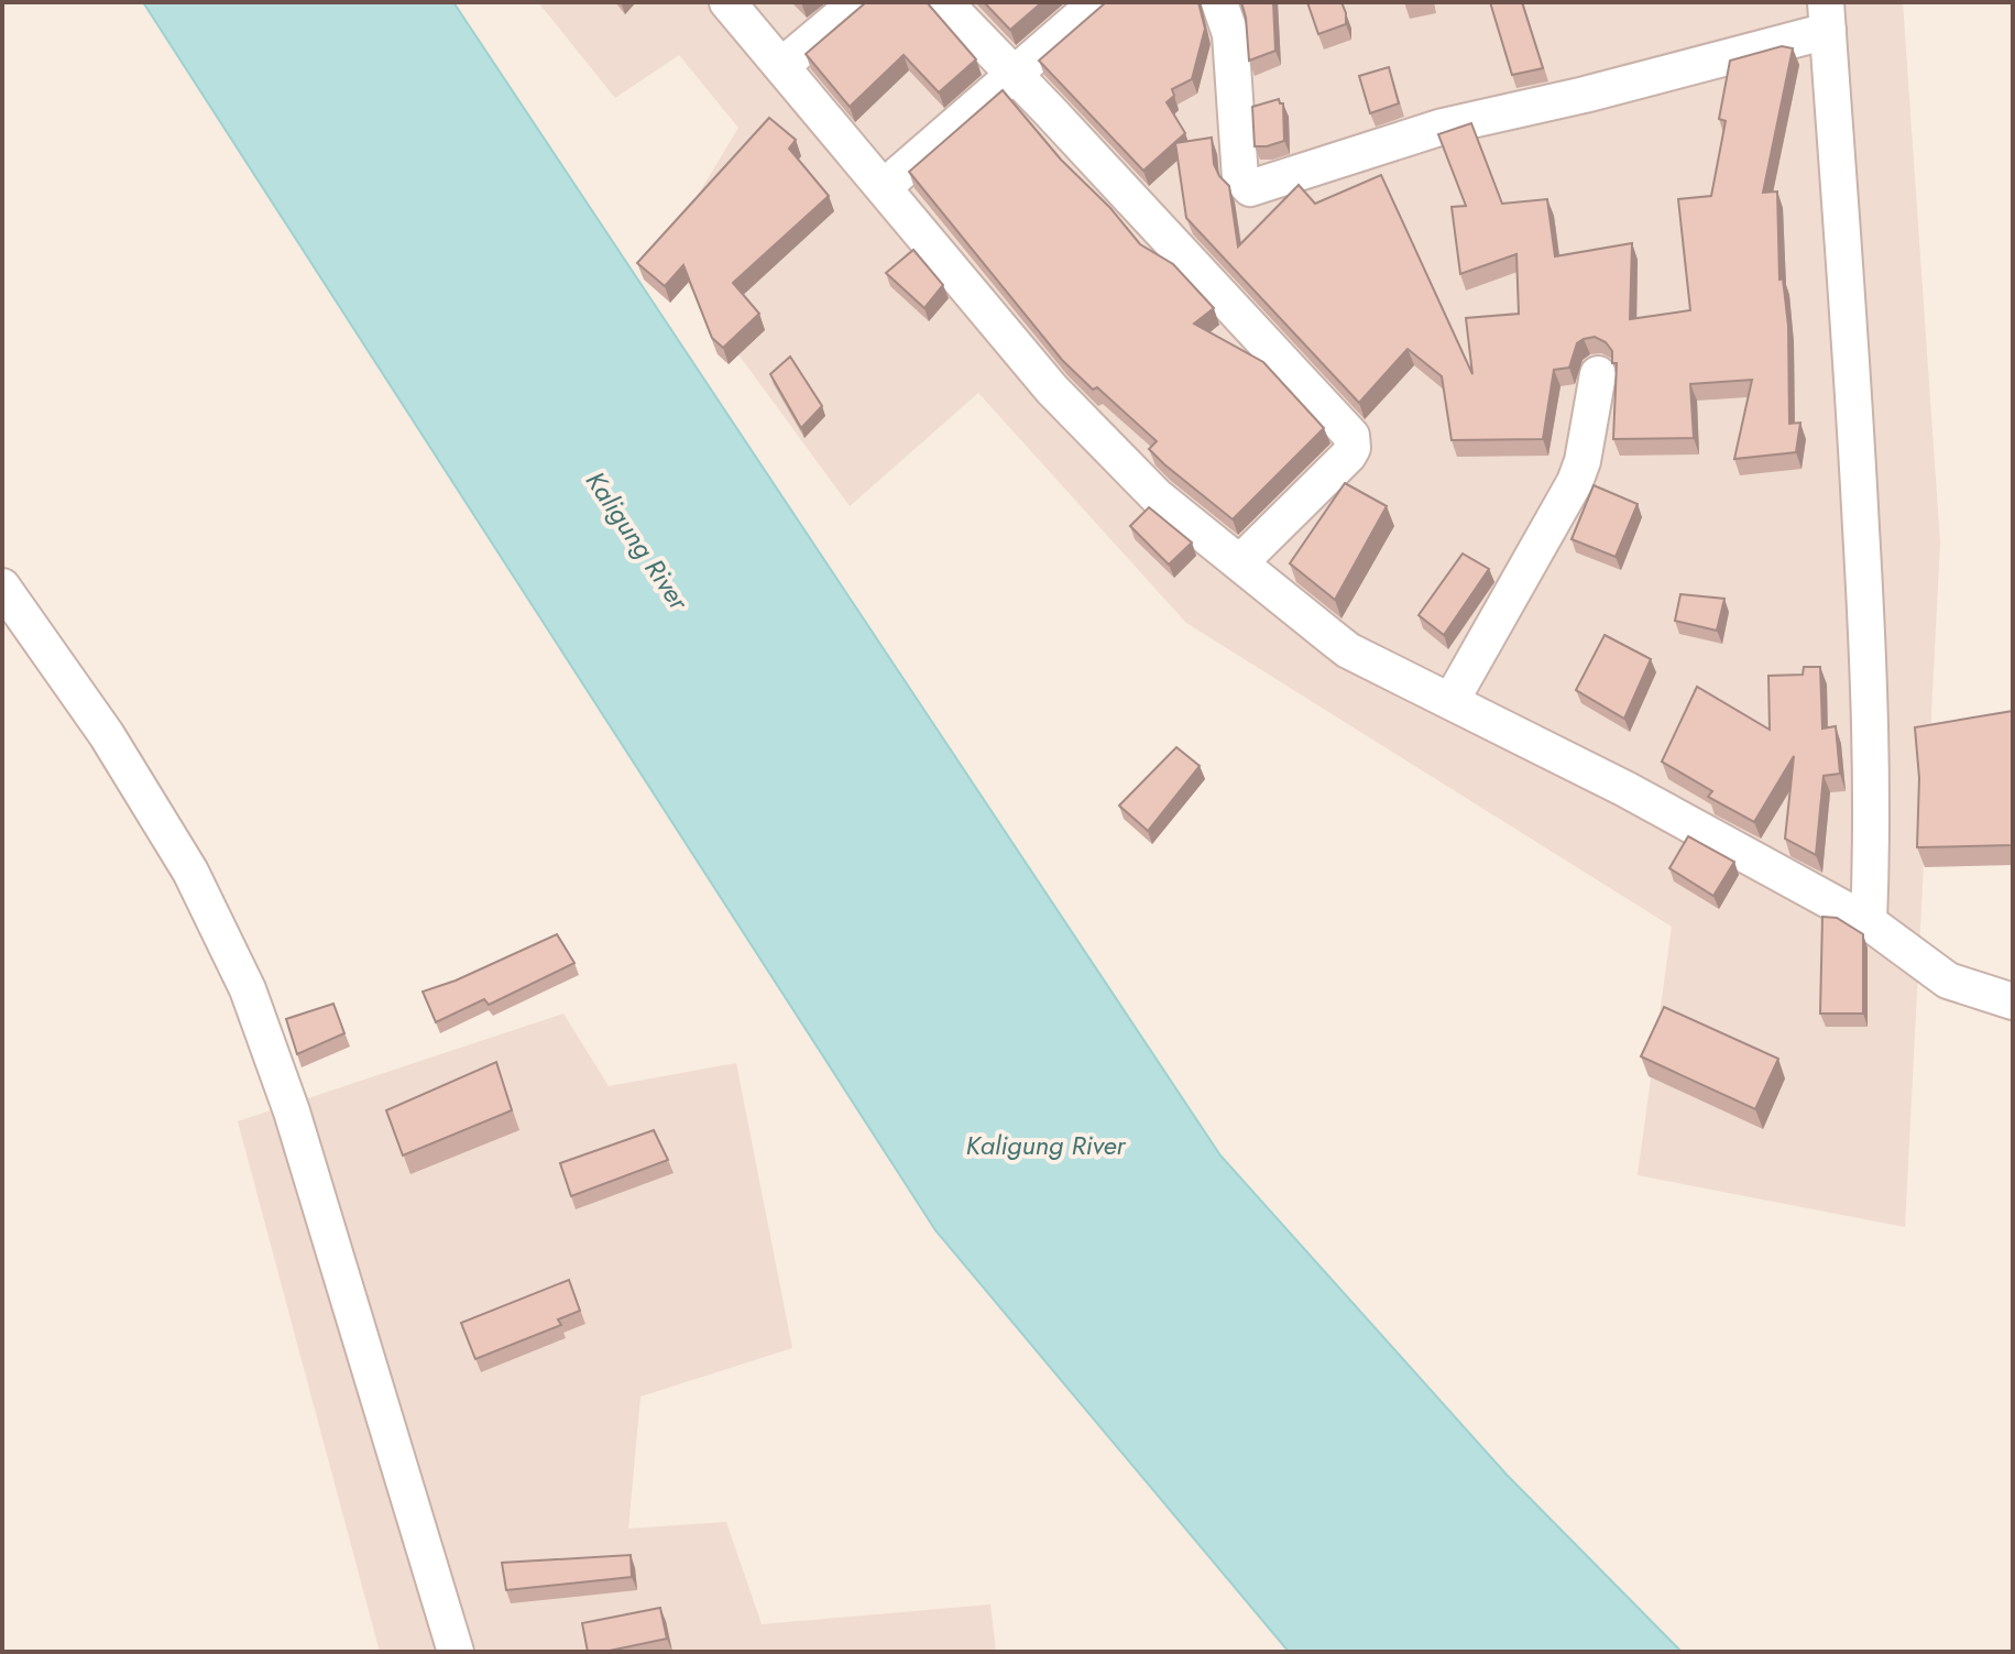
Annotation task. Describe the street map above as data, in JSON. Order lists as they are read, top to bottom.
{
  "water": ["Kaligung River"]
}
